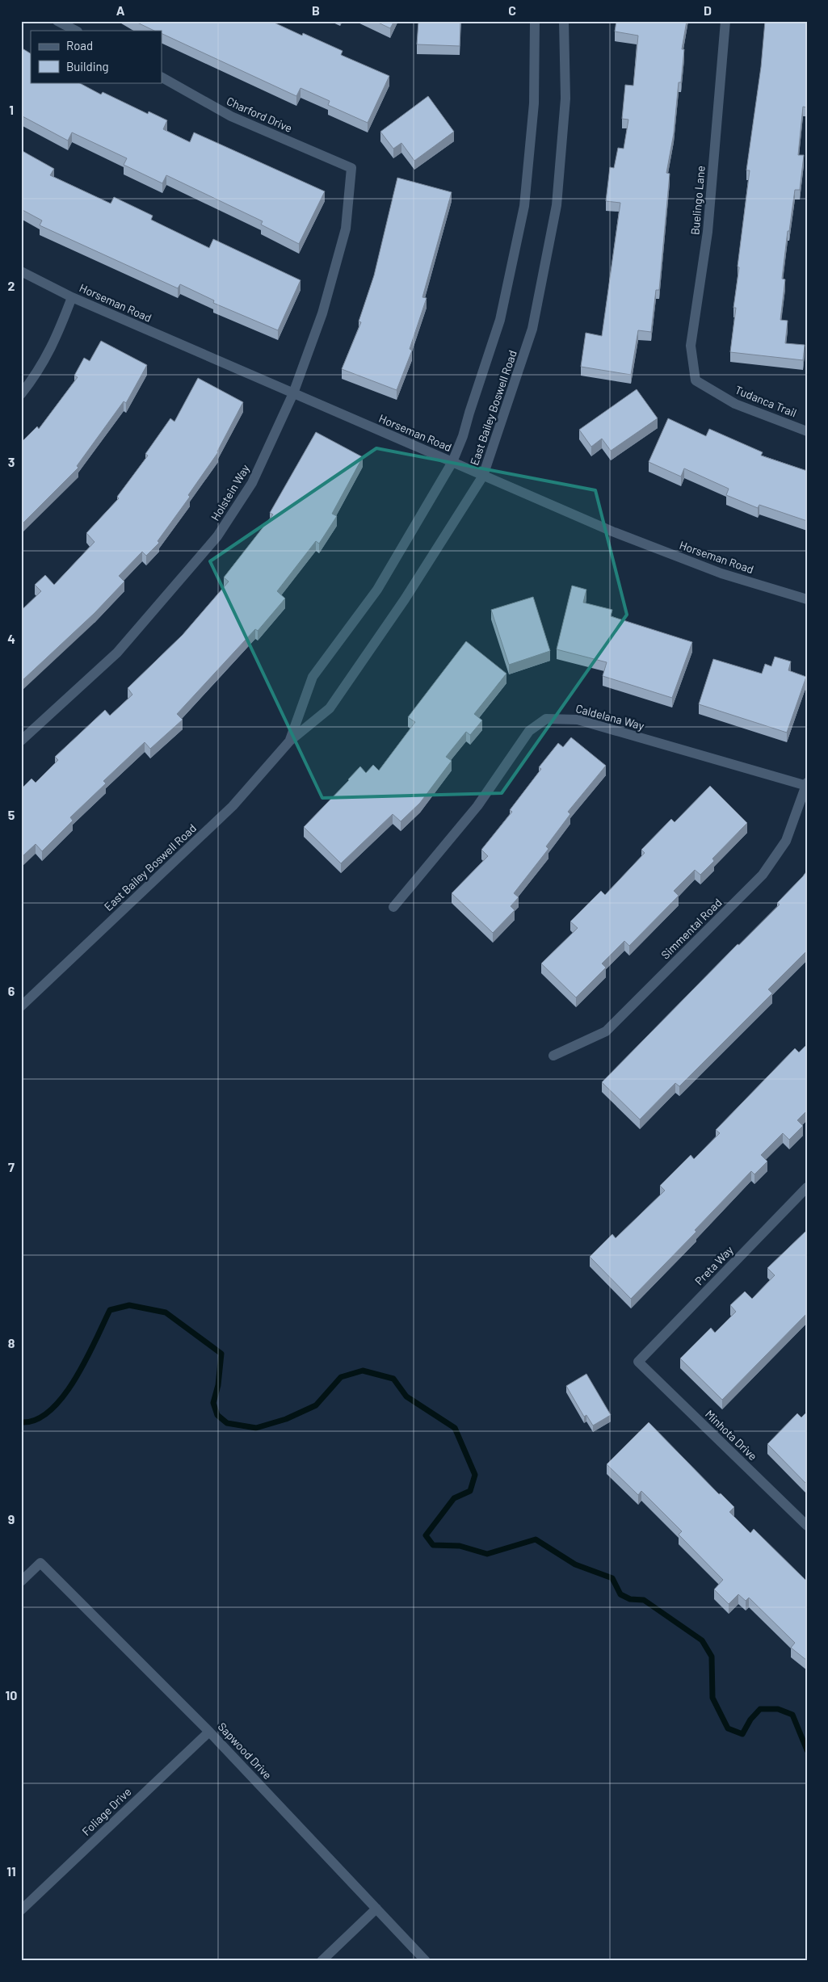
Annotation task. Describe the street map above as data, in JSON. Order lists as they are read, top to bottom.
{
  "streets": {
    "street": [
      "Charford Drive",
      "Buelingo Lane",
      "Horseman Road",
      "Tudanca Trail",
      "East Bailey Boswell Road",
      "Holstein Way",
      "Caldelana Way",
      "Simmental Road",
      "Preta Way",
      "Minhota Drive",
      "Sapwood Drive",
      "Foliage Drive"
    ]
  },
  "crossings": [
    ["Charford Drive", "Holstein Way"],
    ["Buelingo Lane", "Tudanca Trail"],
    ["Horseman Road", "East Bailey Boswell Road"],
    ["Horseman Road", "Holstein Way"],
    ["Caldelana Way", "Simmental Road"],
    ["Preta Way", "Minhota Drive"],
    ["Sapwood Drive", "Foliage Drive"]
  ],
  "legend": ["Road", "Building"],
  "grid": {
    "columns": [
      "A",
      "B",
      "C",
      "D"
    ],
    "rows": [
      "1",
      "2",
      "3",
      "4",
      "5",
      "6",
      "7",
      "8",
      "9",
      "10",
      "11"
    ]
  }
}
